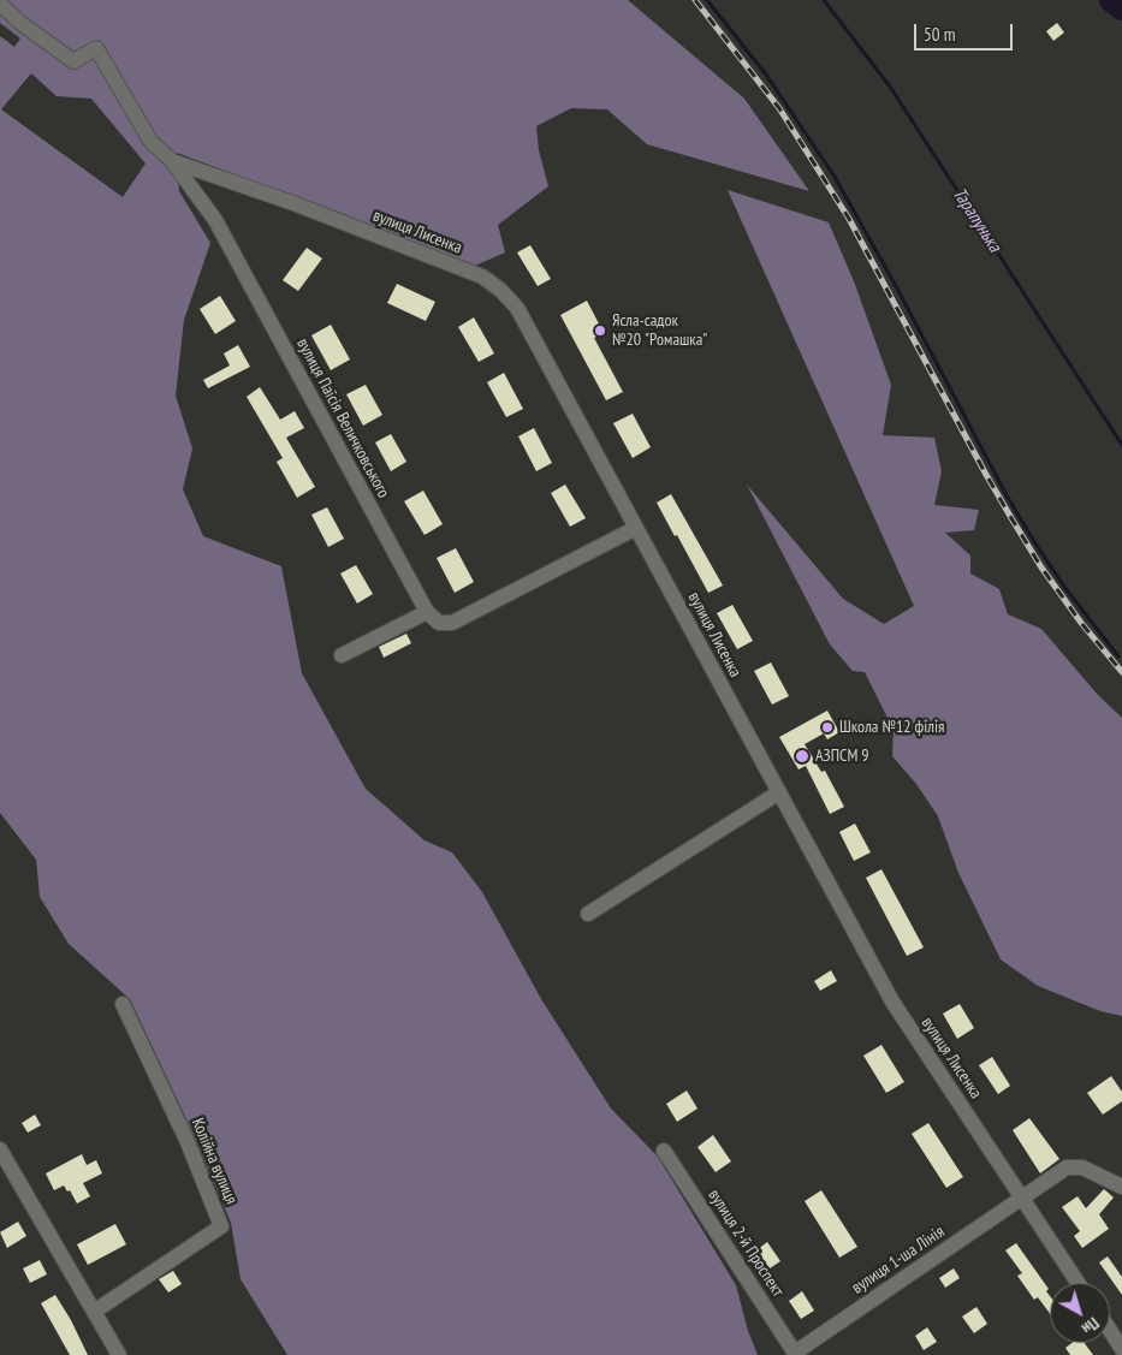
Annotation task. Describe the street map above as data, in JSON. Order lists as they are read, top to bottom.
{
  "streets": {
    "street": [
      "вулиця Лисенка",
      "вулиця Паїсія Величковського",
      "Колійна вулиця",
      "вулиця 2-й Проспект",
      "вулиця 1-ша Лінія"
    ]
  },
  "crossings": [
    ["вулиця Лисенка", "вулиця Паїсія Величковського"],
    ["вулиця Лисенка", "вулиця 1-ша Лінія"],
    ["вулиця 2-й Проспект", "вулиця 1-ша Лінія"]
  ],
  "water": ["Тарапунька"],
  "places": ["Ясла-садок №20 \"Ромашка\"", "Школа №12 філія", "АЗПСМ 9"],
  "scale_bar": "50 m",
  "north": "bottom right"
}
